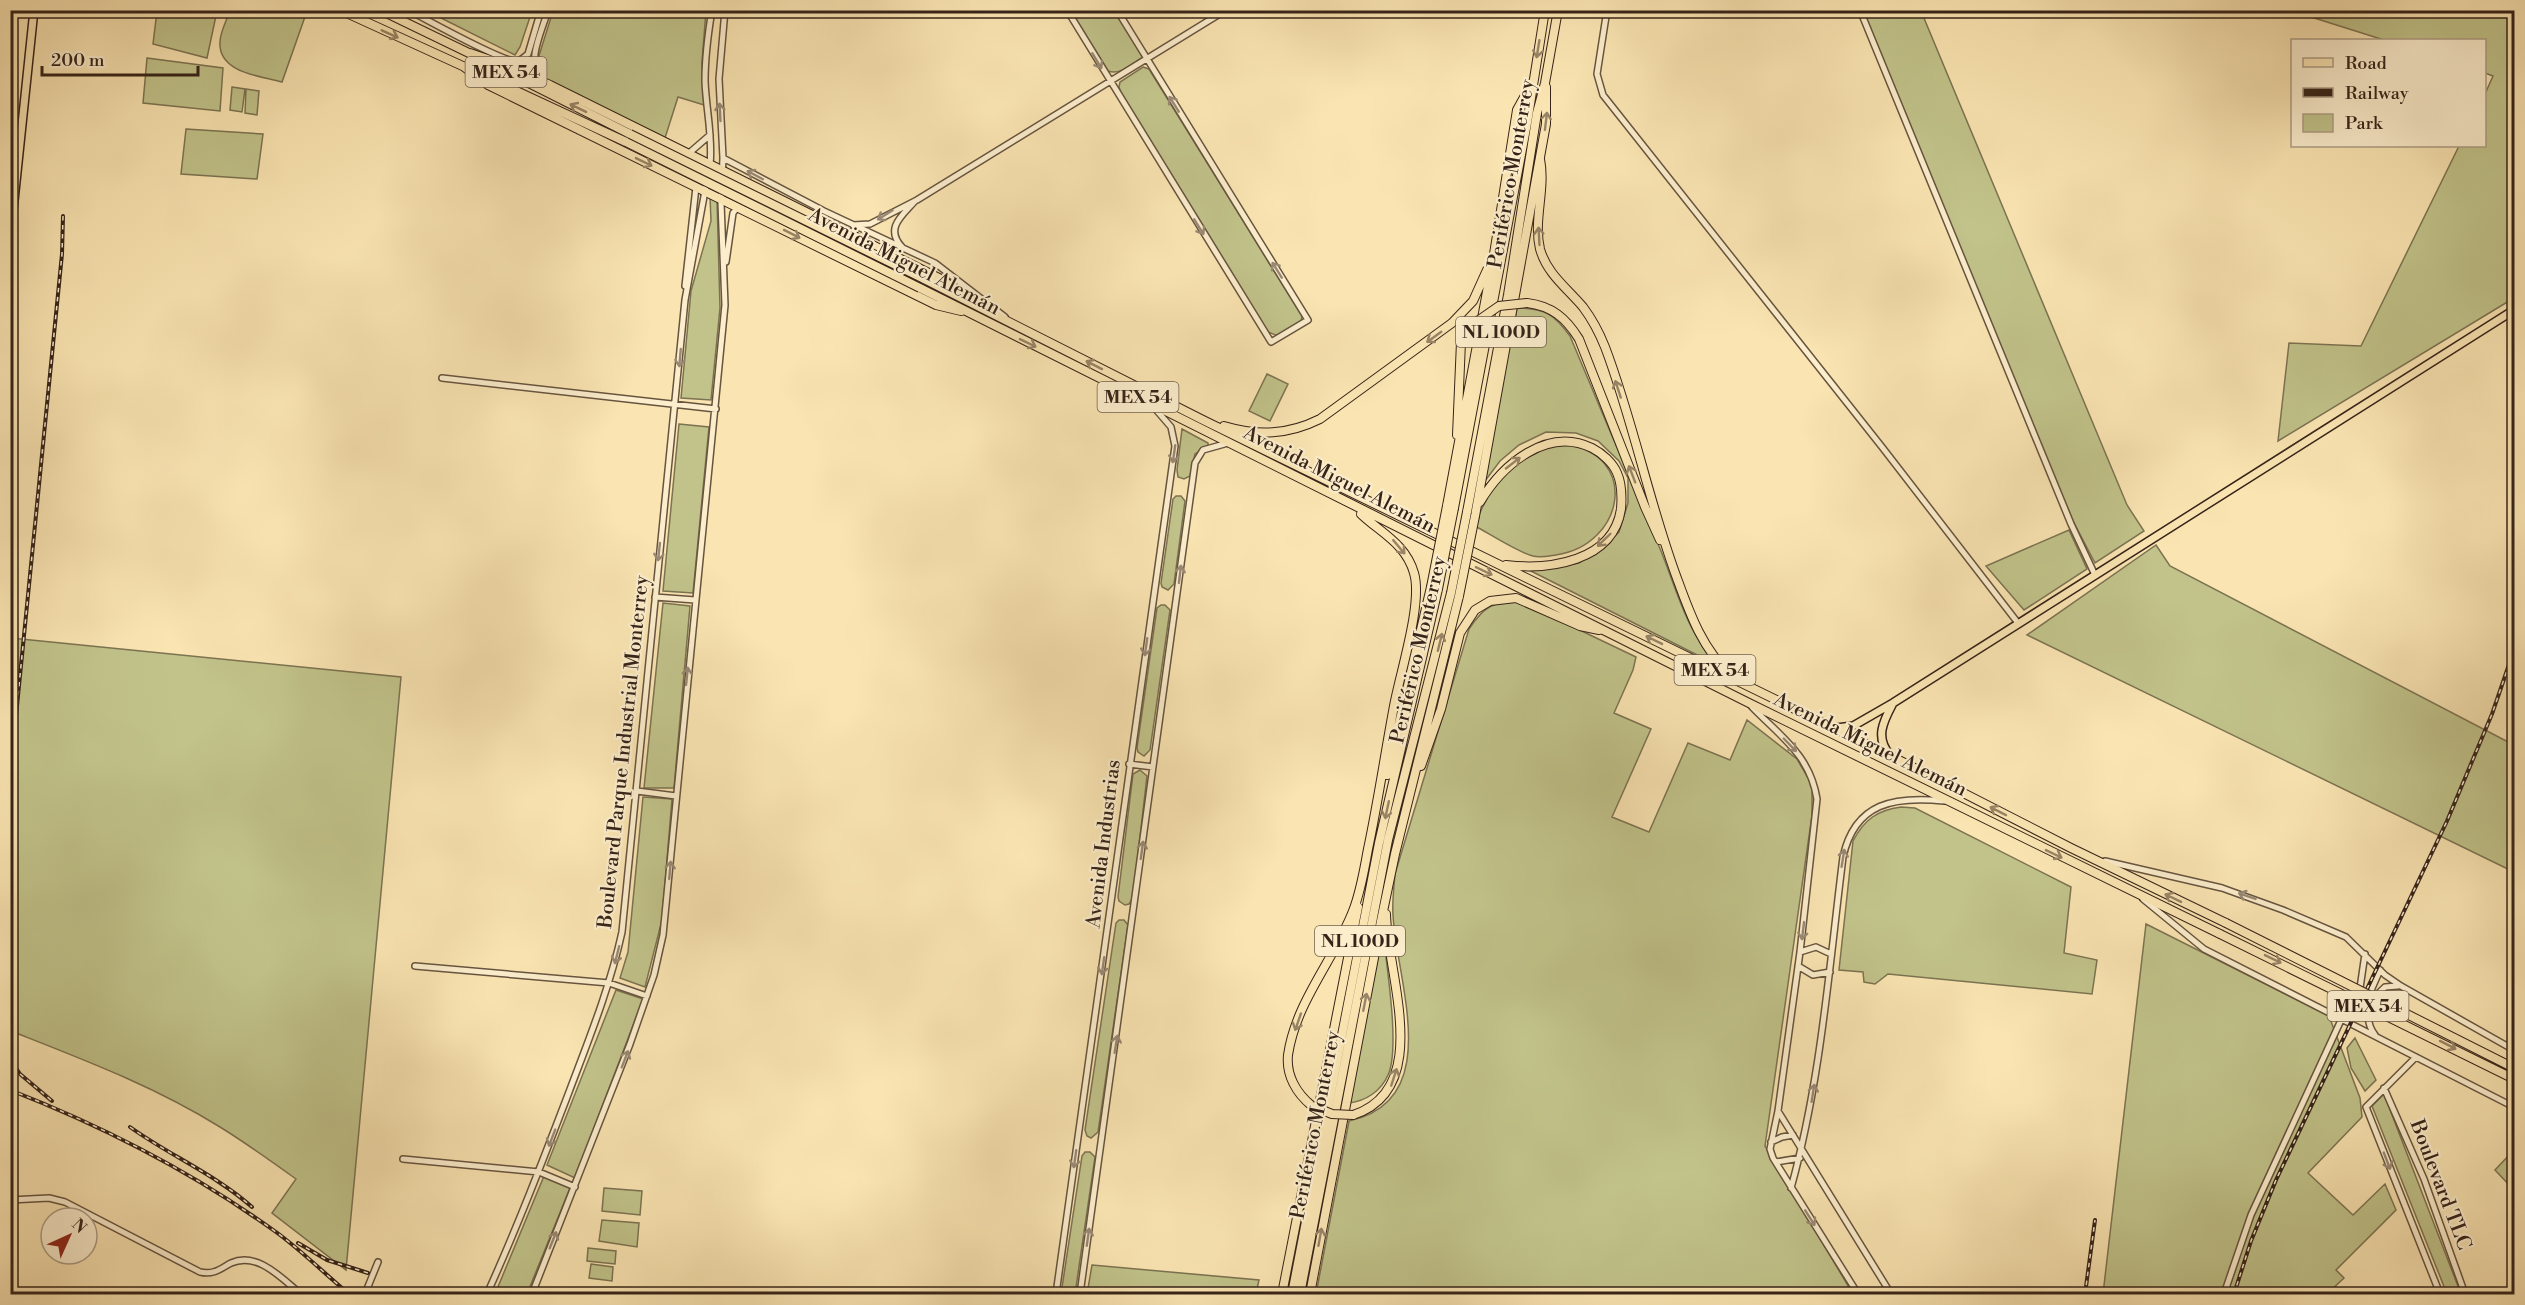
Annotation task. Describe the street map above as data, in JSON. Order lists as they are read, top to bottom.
{
  "streets": {
    "highway": [
      "MEX 54",
      "Periférico Monterrey",
      "Avenida Miguel Alemán",
      "NL 100D"
    ],
    "street": ["Boulevard Parque Industrial Monterrey", "Avenida Industrias", "Boulevard TLC"]
  },
  "crossings": [
    ["Avenida Miguel Alemán", "Avenida Industrias"]
  ],
  "legend": ["Road", "Railway", "Park"],
  "scale_bar": "200 m",
  "north": "top right"
}
